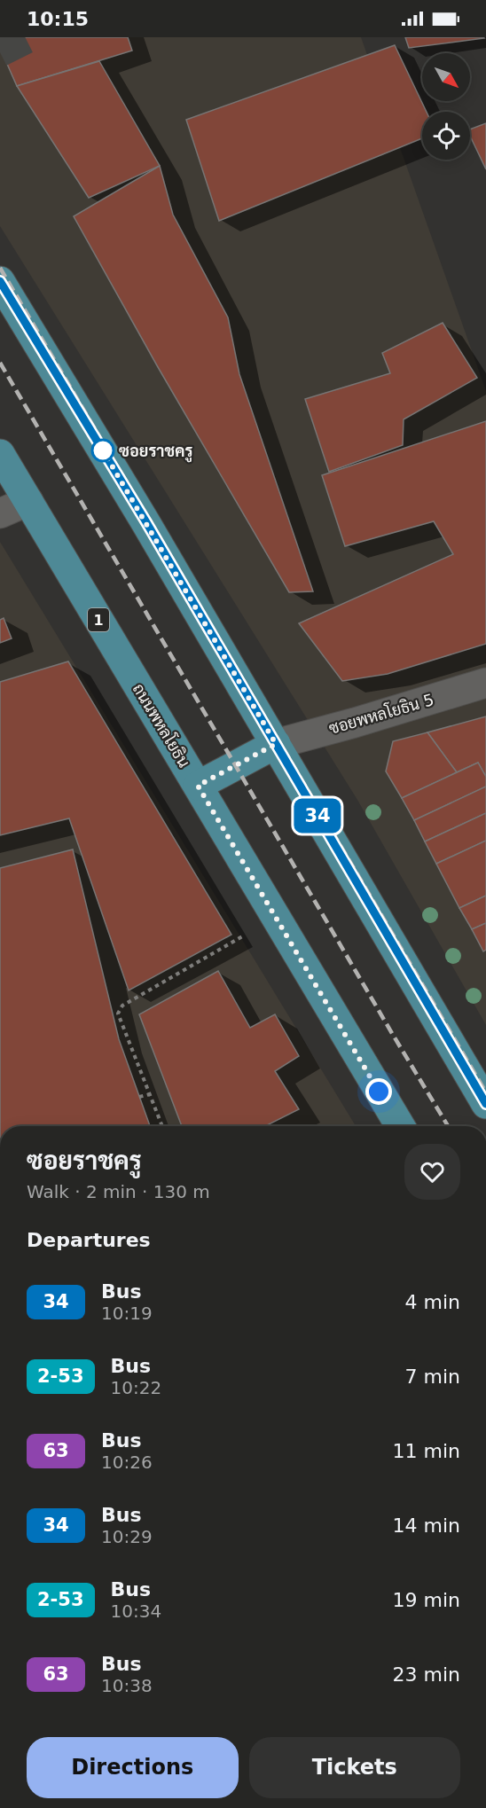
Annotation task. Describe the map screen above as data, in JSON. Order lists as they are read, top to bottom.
{
  "streets": {
    "main road": ["1", "ถนนพหลโยธิน"],
    "street": ["ซอยพหลโยธิน 5"]
  },
  "places": ["ซอยราชครู"],
  "lines": ["bus line 34"],
  "north": "bottom right",
  "page": {
    "status": "10:15",
    "on_map": "34",
    "heading": [
      ["ซอยราชครู", "Walk · 2 min · 130 m"],
      "Departures"
    ],
    "list": [
      {
        "mark": "34",
        "name": "Bus",
        "note": "10:19",
        "value": "4 min"
      },
      {
        "mark": "2-53",
        "name": "Bus",
        "note": "10:22",
        "value": "7 min"
      },
      {
        "mark": "63",
        "name": "Bus",
        "note": "10:26",
        "value": "11 min"
      },
      {
        "mark": "34",
        "name": "Bus",
        "note": "10:29",
        "value": "14 min"
      },
      {
        "mark": "2-53",
        "name": "Bus",
        "note": "10:34",
        "value": "19 min"
      },
      {
        "mark": "63",
        "name": "Bus",
        "note": "10:38",
        "value": "23 min"
      }
    ],
    "buttons": ["Directions", "Tickets"]
  }
}
